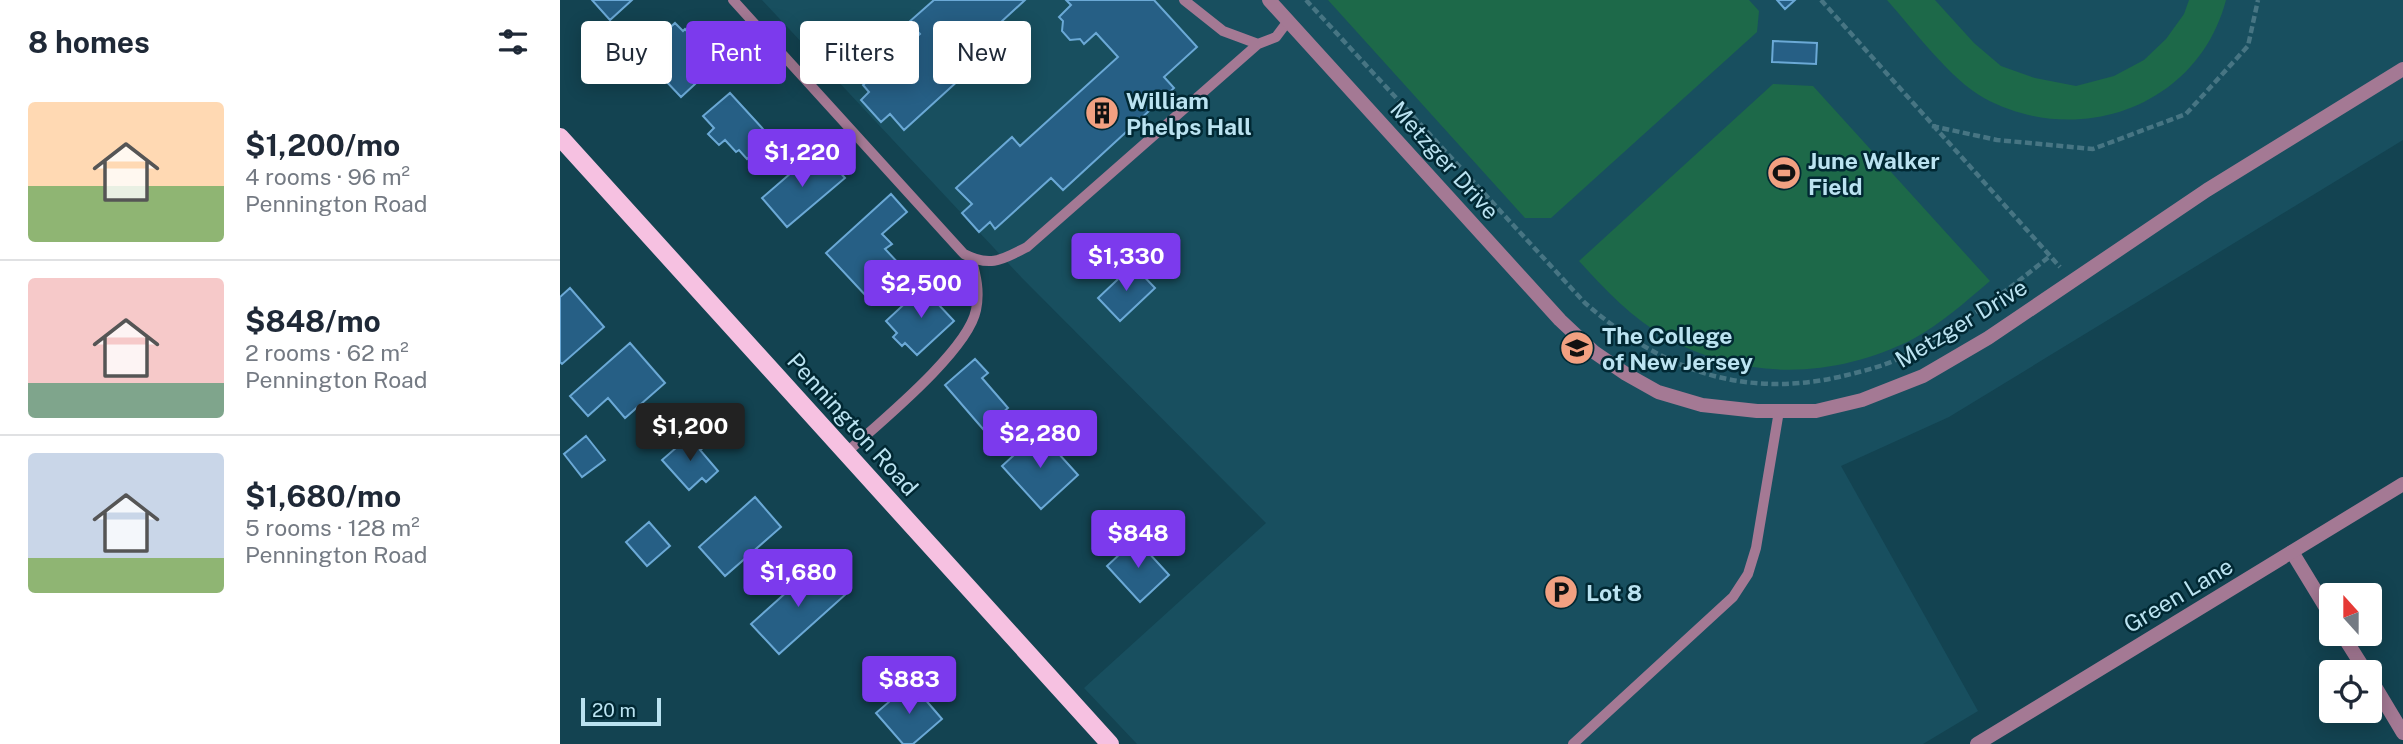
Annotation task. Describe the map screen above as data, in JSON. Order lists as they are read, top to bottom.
{
  "streets": {
    "main road": ["Pennington Road"],
    "street": ["Metzger Drive", "Green Lane"]
  },
  "places": {
    "building": ["William Phelps Hall"],
    "sports": ["June Walker Field"],
    "school or university": ["The College of New Jersey"],
    "parking": ["Lot 8"]
  },
  "scale_bar": "20 m",
  "north": "top",
  "page": {
    "heading": "8 homes",
    "chip": [
      "Buy",
      "Rent",
      "Filters",
      "New"
    ],
    "list": [
      {
        "name": "$1,200/mo",
        "note": "4 rooms · 96 m² · Pennington Road"
      },
      {
        "name": "$848/mo",
        "note": "2 rooms · 62 m² · Pennington Road"
      },
      {
        "name": "$1,680/mo",
        "note": "5 rooms · 128 m² · Pennington Road"
      }
    ],
    "price": [
      "$1,220",
      "$1,330",
      "$2,500",
      "$1,200",
      "$2,280",
      "$848",
      "$1,680",
      "$883"
    ],
    "scale": "20 m"
  }
}
